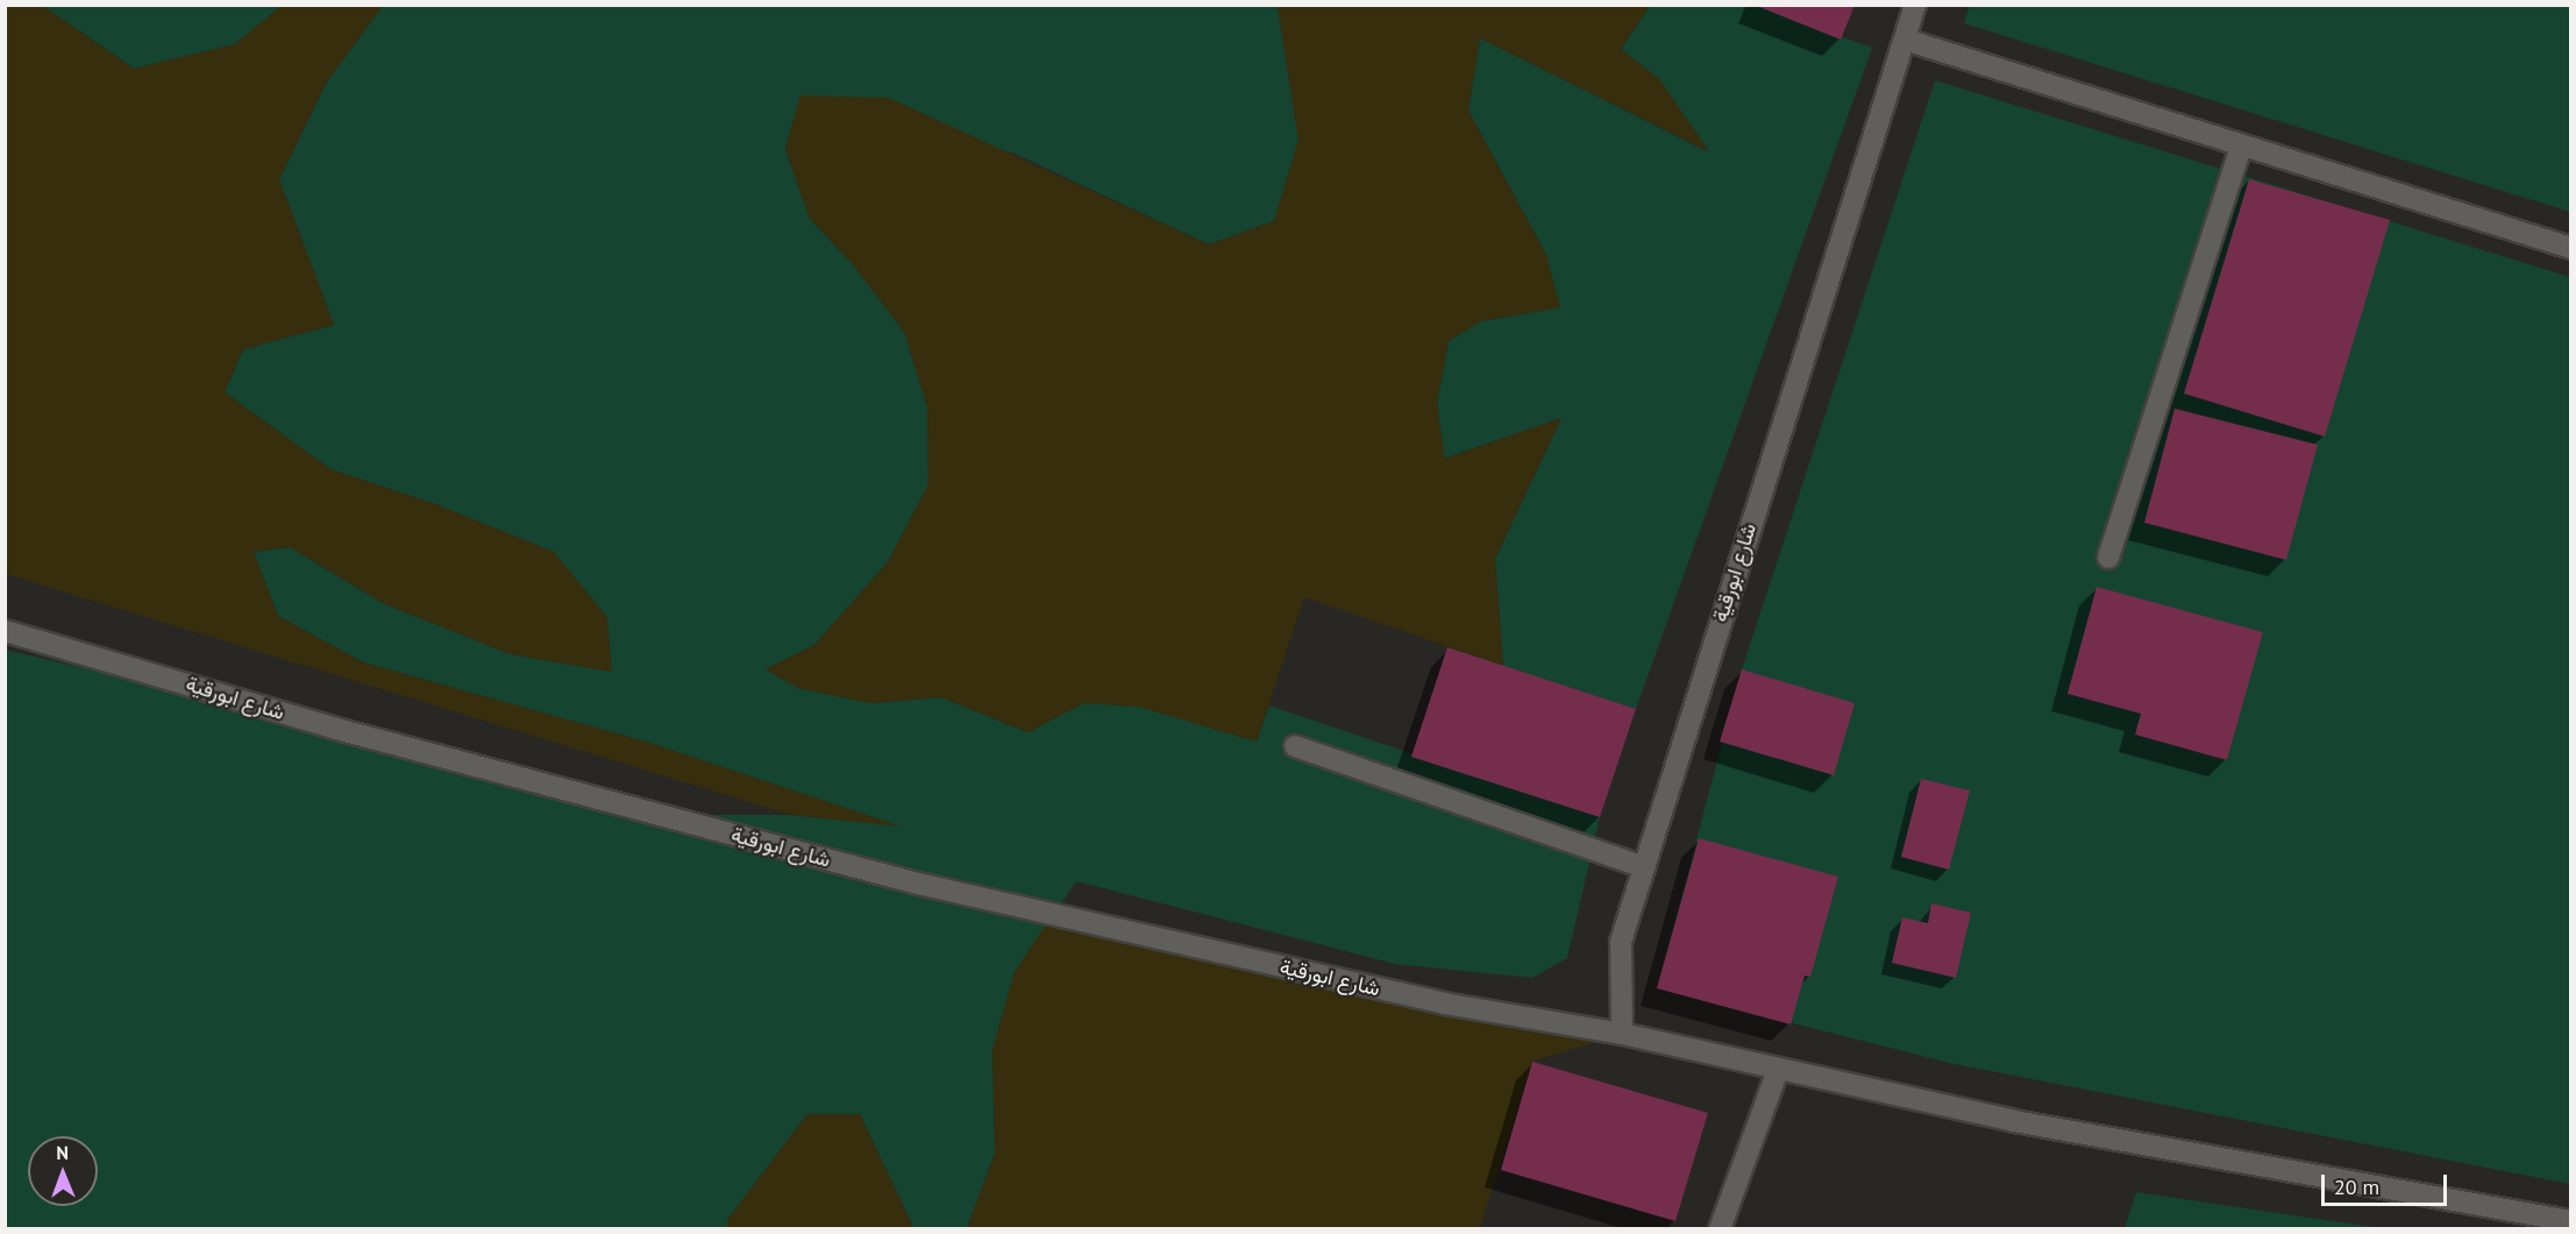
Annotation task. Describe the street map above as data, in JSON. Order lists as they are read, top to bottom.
{
  "streets": {
    "main road": ["شارع ابورقية"]
  },
  "scale_bar": "20 m",
  "north": "top"
}
